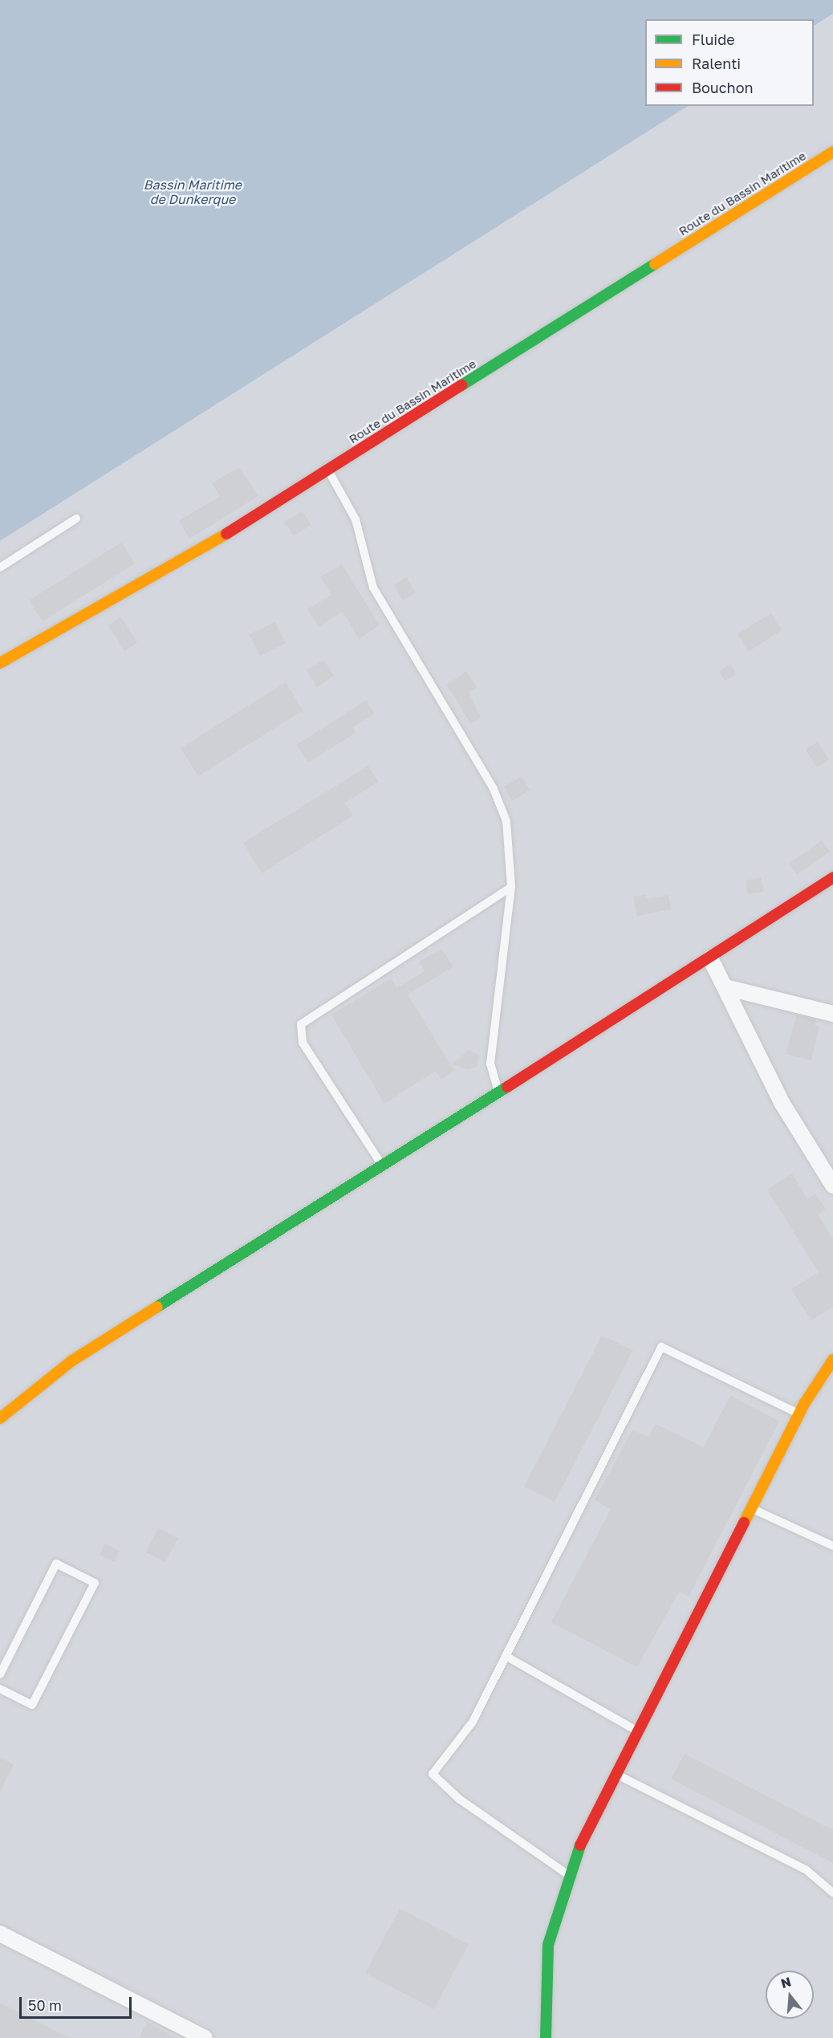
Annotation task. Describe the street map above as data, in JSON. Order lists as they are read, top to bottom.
{
  "streets": {
    "street": ["Route du Bassin Maritime"]
  },
  "water": ["Bassin Maritime de Dunkerque"],
  "legend": ["Fluide", "Ralenti", "Bouchon"],
  "scale_bar": "50 m",
  "north": "top"
}
